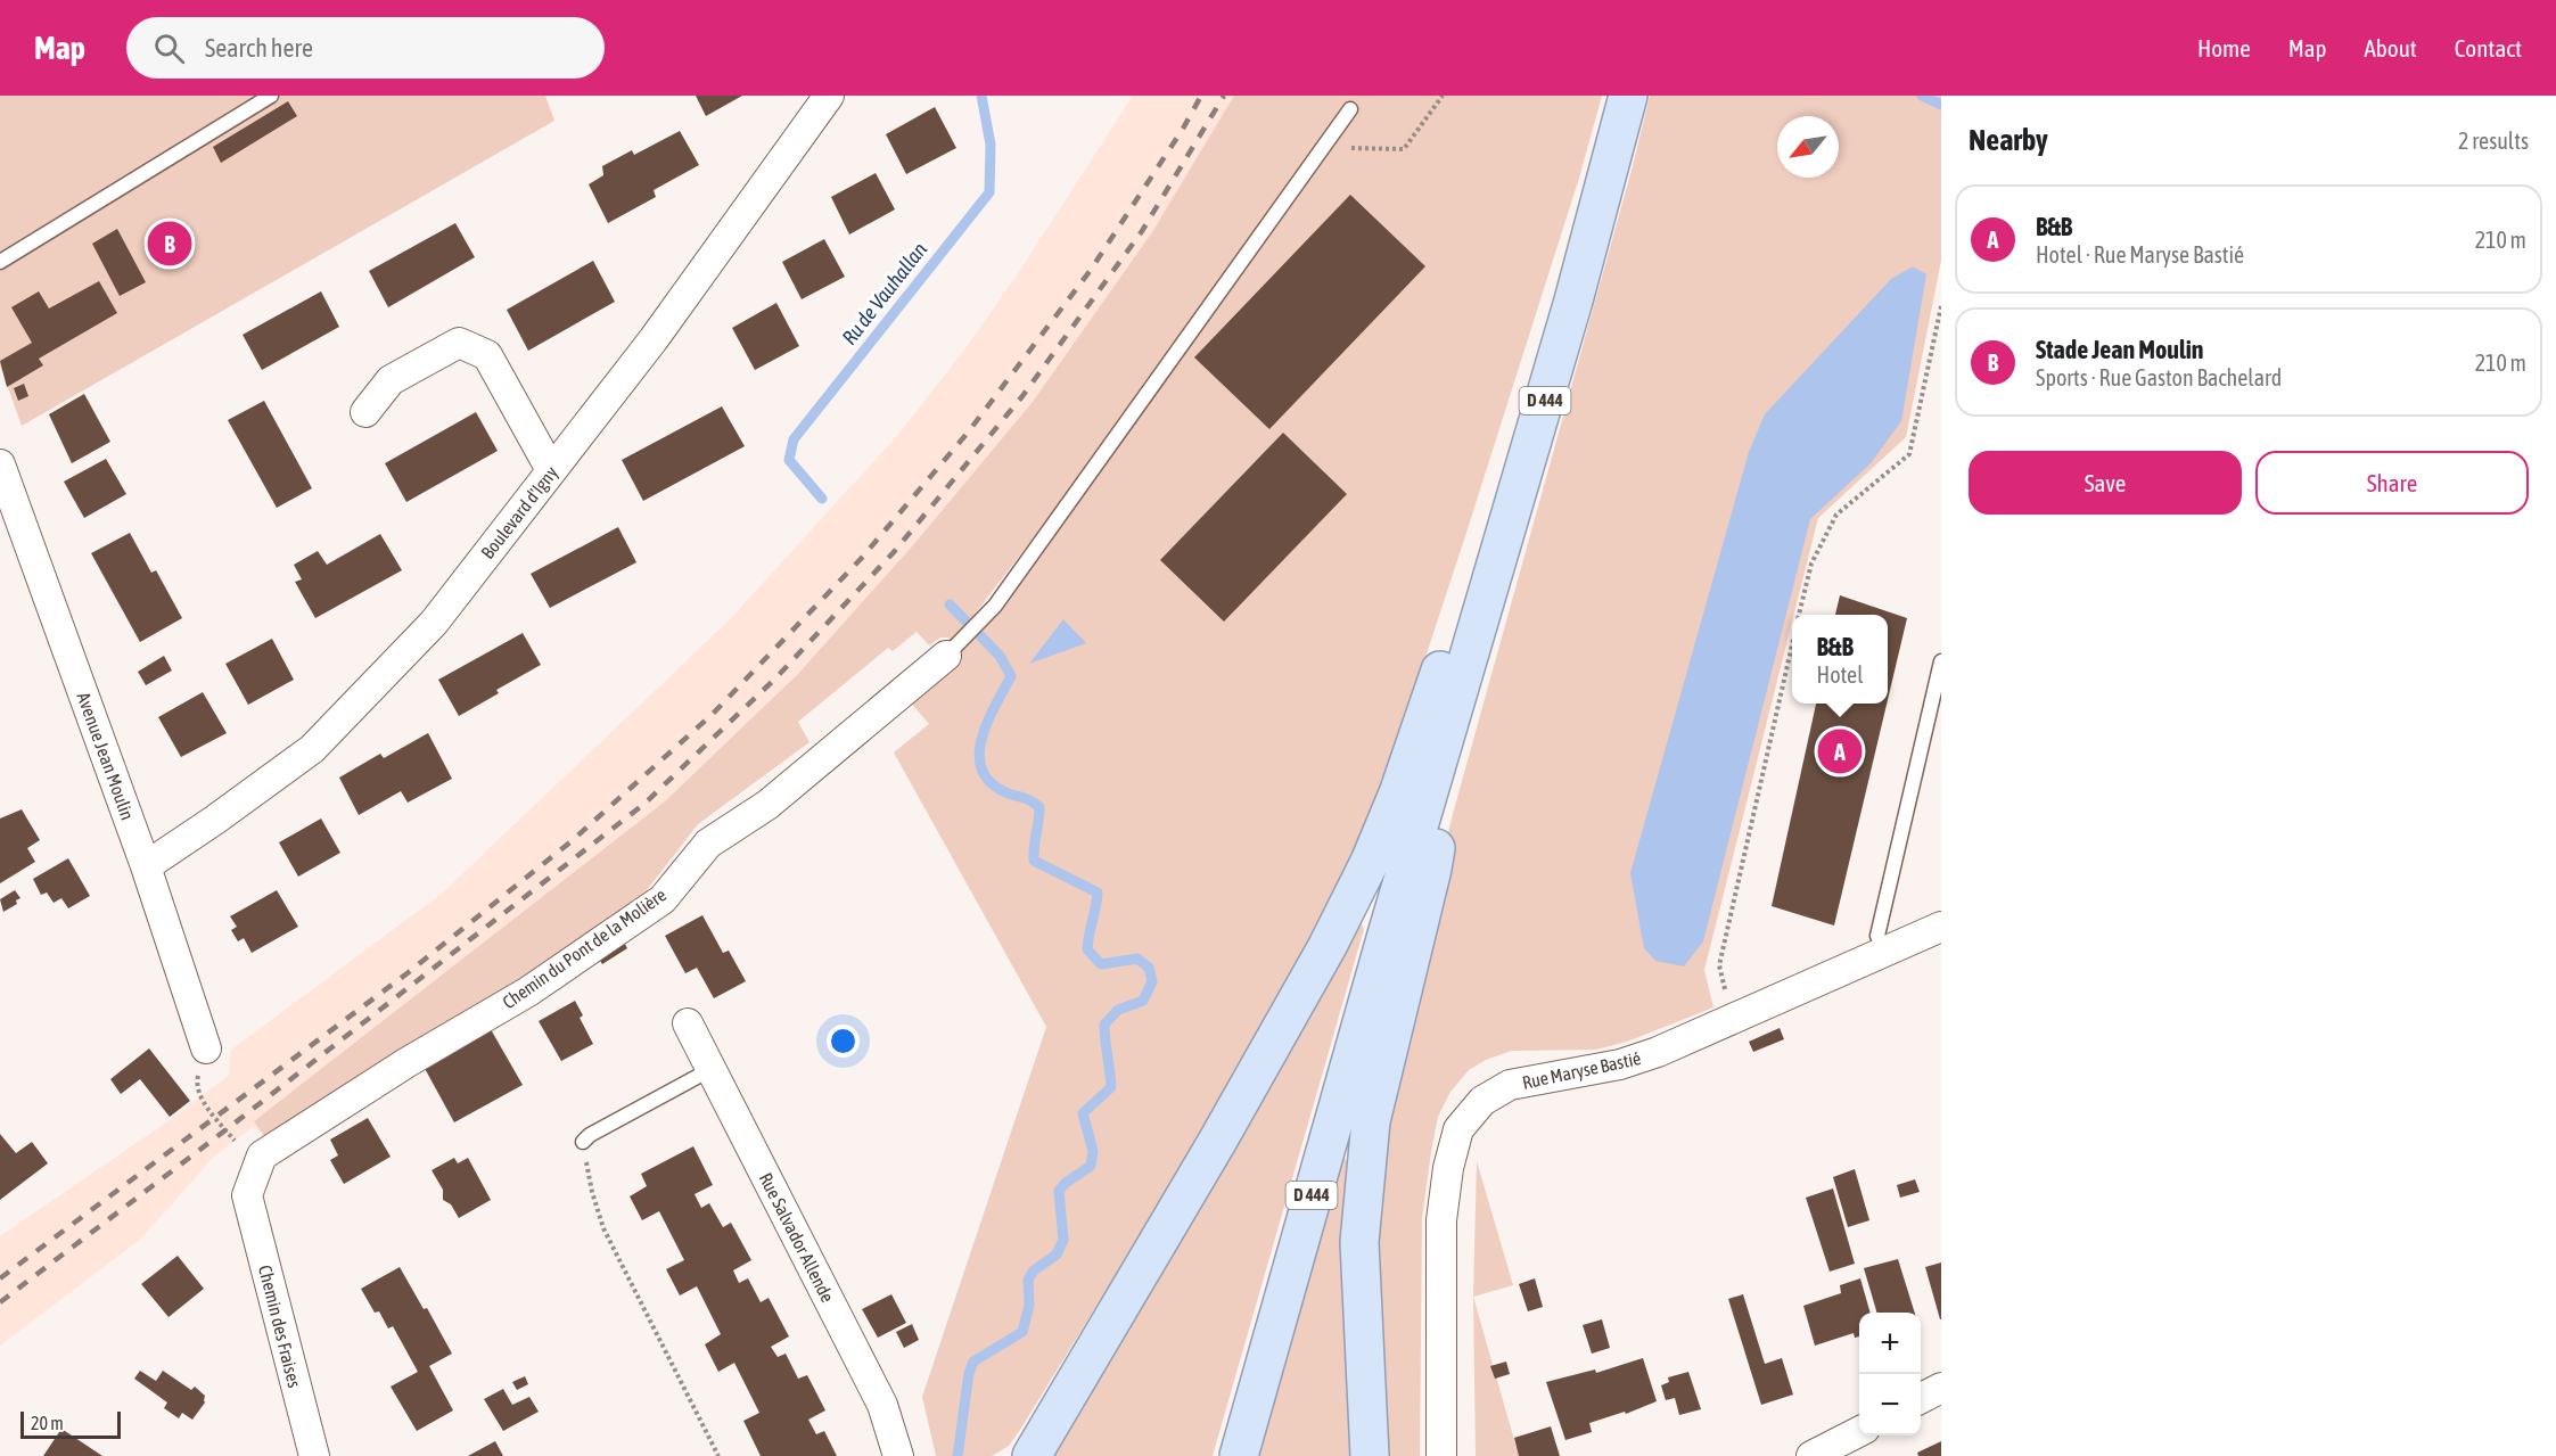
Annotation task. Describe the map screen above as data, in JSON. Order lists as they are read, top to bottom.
{
  "streets": {
    "main road": ["D 444"],
    "street": [
      "Boulevard d'Igny",
      "Avenue Jean Moulin",
      "Chemin du Pont de la Molière",
      "Rue Maryse Bastié",
      "Rue Salvador Allende",
      "Chemin des Fraises"
    ]
  },
  "crossings": [
    ["Boulevard d'Igny", "Avenue Jean Moulin"],
    ["Chemin du Pont de la Molière", "Chemin des Fraises"]
  ],
  "water": ["Ru de Vauhallan"],
  "scale_bar": "20 m",
  "north": "bottom left",
  "page": {
    "header": "Map",
    "search": "Search here",
    "nav": [
      "Home",
      "Map",
      "About",
      "Contact"
    ],
    "heading": ["Nearby", "2 results"],
    "list": [
      {
        "mark": "A",
        "name": "B&B",
        "note": "Hotel · Rue Maryse Bastié",
        "value": "210 m"
      },
      {
        "mark": "B",
        "name": "Stade Jean Moulin",
        "note": "Sports · Rue Gaston Bachelard",
        "value": "210 m"
      }
    ],
    "pins": ["B", "A"],
    "buttons": ["Save", "Share"],
    "popup": ["B&B", "Hotel"],
    "map_buttons": ["+", "−"],
    "scale": "20 m"
  }
}
